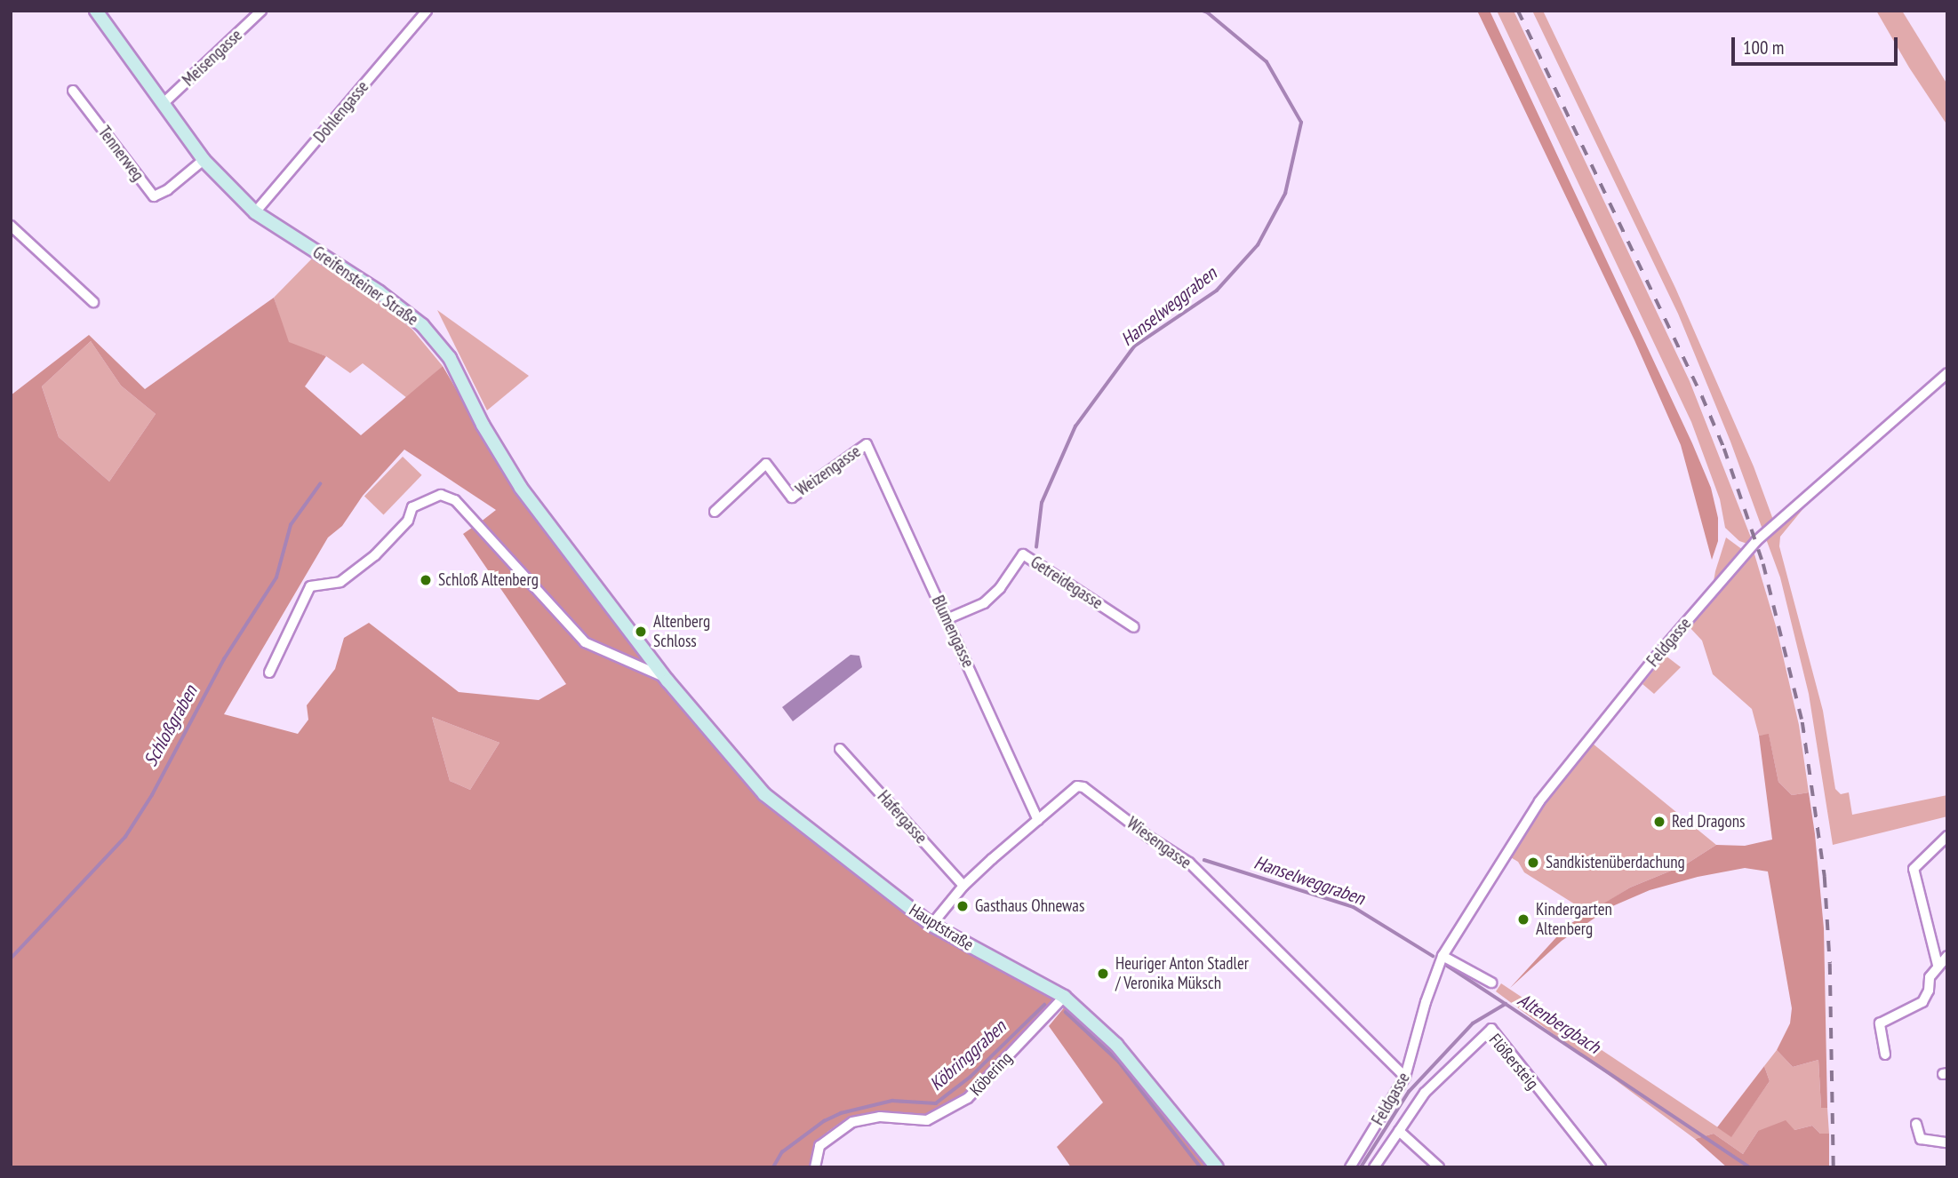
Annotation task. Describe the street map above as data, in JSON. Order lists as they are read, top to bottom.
{
  "streets": {
    "main road": ["Greifensteiner Straße", "Hauptstraße"],
    "street": [
      "Meisengasse",
      "Dohlengasse",
      "Tennerweg",
      "Weizengasse",
      "Getreidegasse",
      "Blumengasse",
      "Feldgasse",
      "Hafergasse",
      "Wiesengasse",
      "Flößersteig",
      "Köbering"
    ]
  },
  "crossings": [
    ["Meisengasse", "Greifensteiner Straße"],
    ["Dohlengasse", "Greifensteiner Straße"],
    ["Tennerweg", "Greifensteiner Straße"],
    ["Greifensteiner Straße", "Hauptstraße"],
    ["Weizengasse", "Blumengasse"],
    ["Getreidegasse", "Blumengasse"],
    ["Blumengasse", "Wiesengasse"],
    ["Feldgasse", "Wiesengasse"],
    ["Hafergasse", "Wiesengasse"],
    ["Wiesengasse", "Hauptstraße"],
    ["Hauptstraße", "Köbering"]
  ],
  "water": [
    "Hanselweggraben",
    "Schloßgraben",
    "Altenbergbach",
    "Köbringgraben"
  ],
  "places": [
    "Schloß Altenberg",
    "Altenberg Schloss",
    "Red Dragons",
    "Sandkistenüberdachung",
    "Gasthaus Ohnewas",
    "Kindergarten Altenberg",
    "Heuriger Anton Stadler / Veronika Müksch"
  ],
  "scale_bar": "100 m"
}
